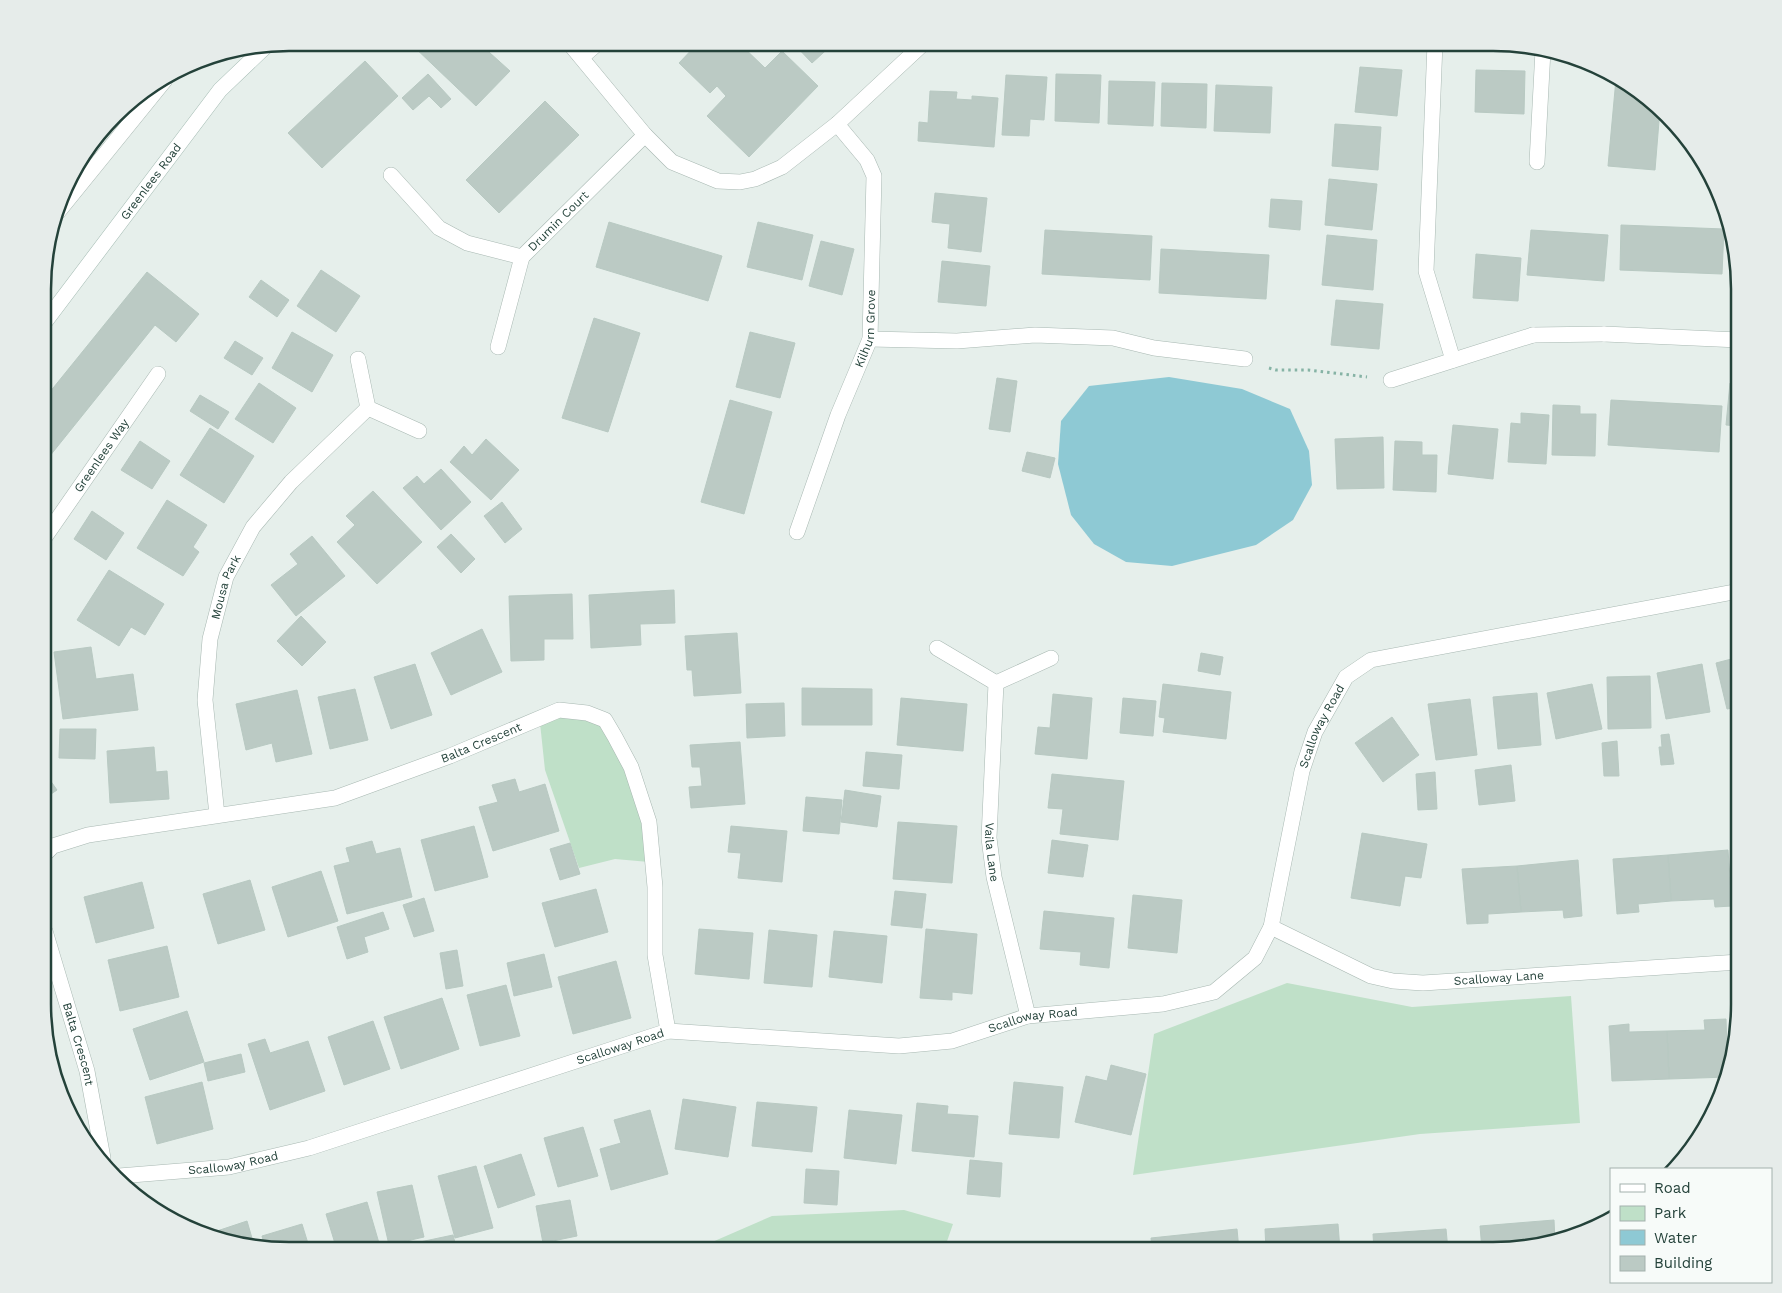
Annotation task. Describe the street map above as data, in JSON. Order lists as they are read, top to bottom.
{
  "streets": {
    "street": [
      "Greenlees Road",
      "Drumin Court",
      "Kilhurn Grove",
      "Greenlees Way",
      "Mousa Park",
      "Scalloway Road",
      "Balta Crescent",
      "Vaila Lane",
      "Scalloway Lane"
    ]
  },
  "crossings": [
    ["Mousa Park", "Balta Crescent"],
    ["Scalloway Road", "Balta Crescent"],
    ["Scalloway Road", "Vaila Lane"],
    ["Scalloway Road", "Scalloway Lane"]
  ],
  "legend": [
    "Road",
    "Park",
    "Water",
    "Building"
  ]
}
